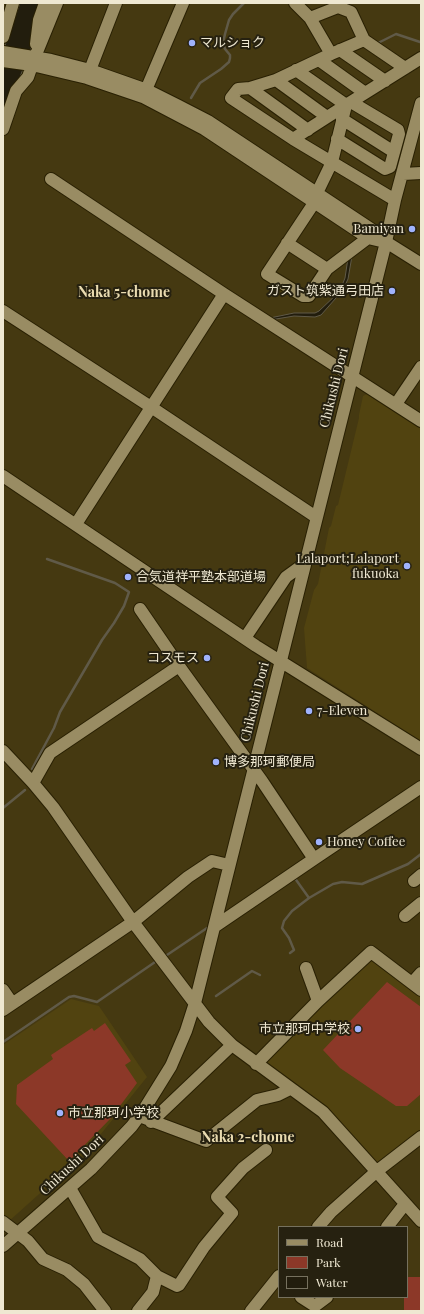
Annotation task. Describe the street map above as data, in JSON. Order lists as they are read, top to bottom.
{
  "streets": {
    "street": ["Chikushi Dori"]
  },
  "districts": ["Naka 5-chome", "Naka 2-chome"],
  "places": [
    "マルショク",
    "Bamiyan",
    "ガスト筑紫通弓田店",
    "Lalaport;Lalaport fukuoka",
    "合気道祥平塾本部道場",
    "コスモス",
    "7-Eleven",
    "博多那珂郵便局",
    "Honey Coffee",
    "市立那珂中学校",
    "市立那珂小学校"
  ],
  "legend": ["Road", "Park", "Water"]
}
